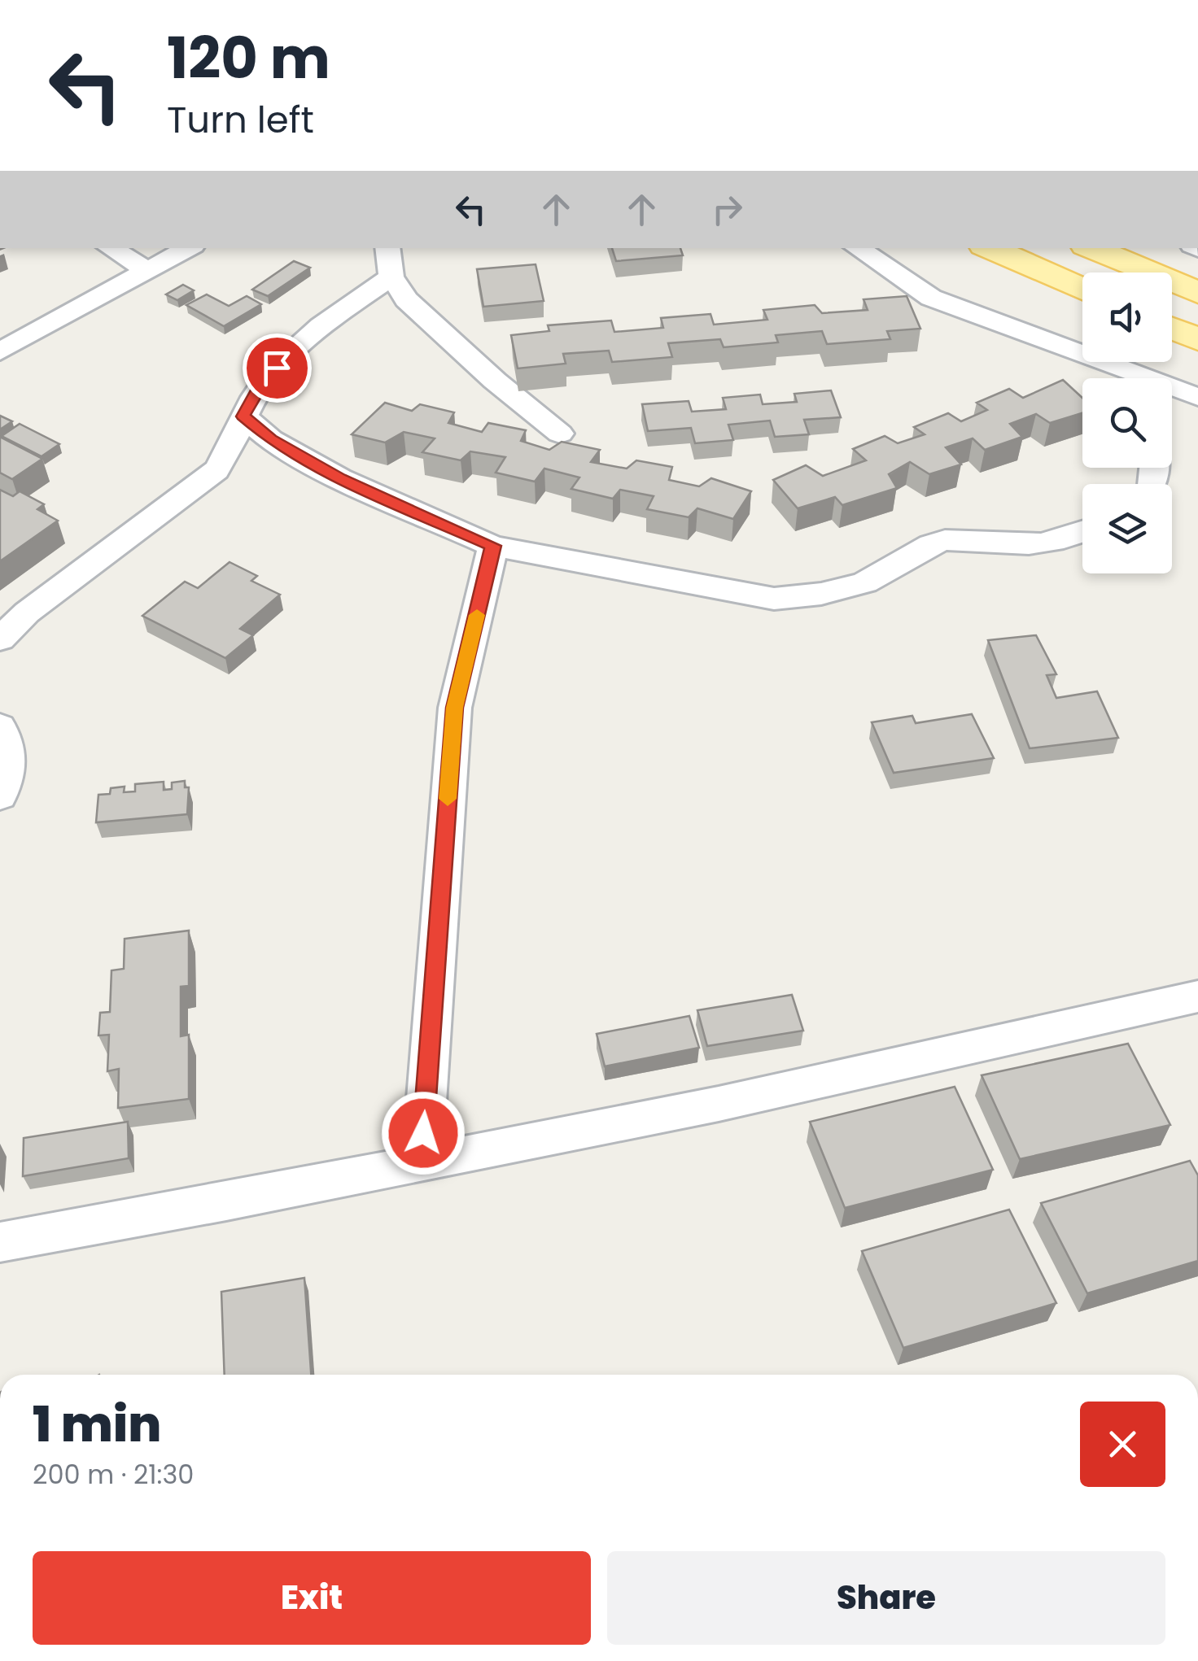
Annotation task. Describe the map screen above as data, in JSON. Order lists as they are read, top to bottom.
{
  "page": {
    "turn": ["120 m", "Turn left"],
    "heading": ["1 min", "200 m · 21:30"],
    "buttons": ["Exit", "Share"]
  }
}
